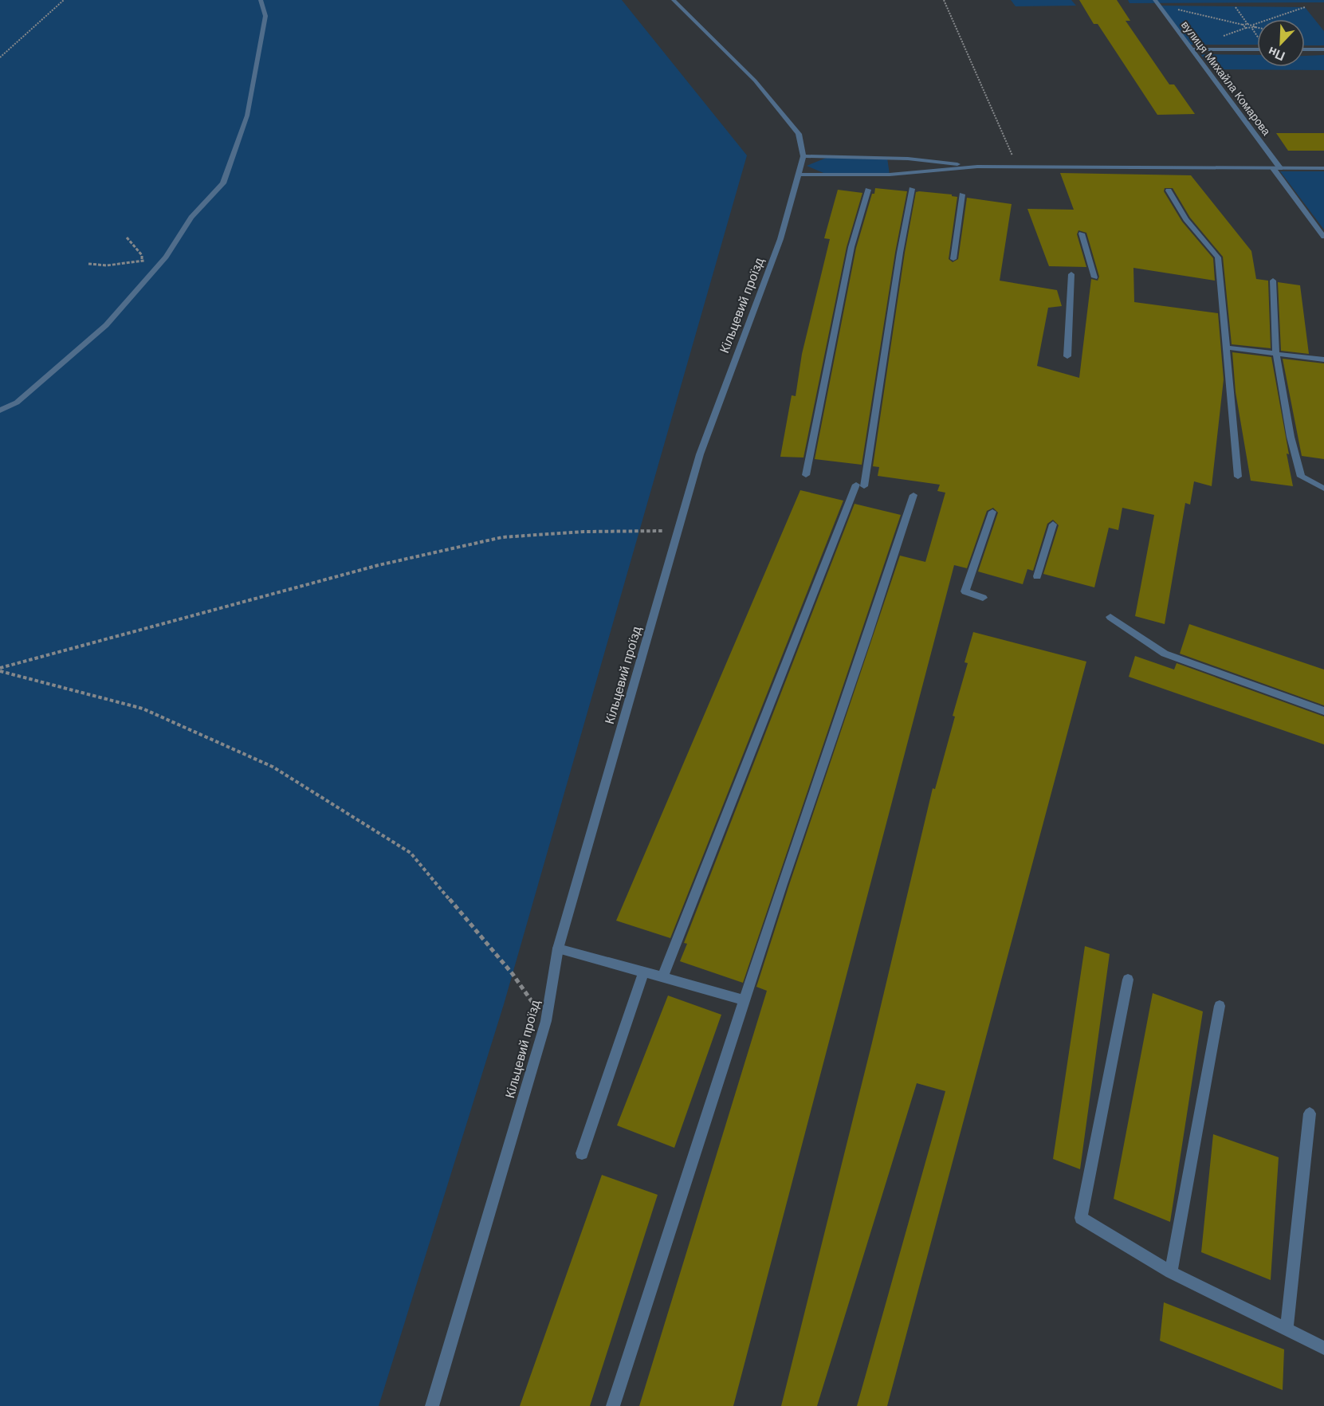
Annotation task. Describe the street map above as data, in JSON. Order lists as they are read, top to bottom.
{
  "streets": {
    "street": ["вулиця Михайла Комарова", "Кільцевий проїзд"]
  },
  "north": "bottom left"
}
